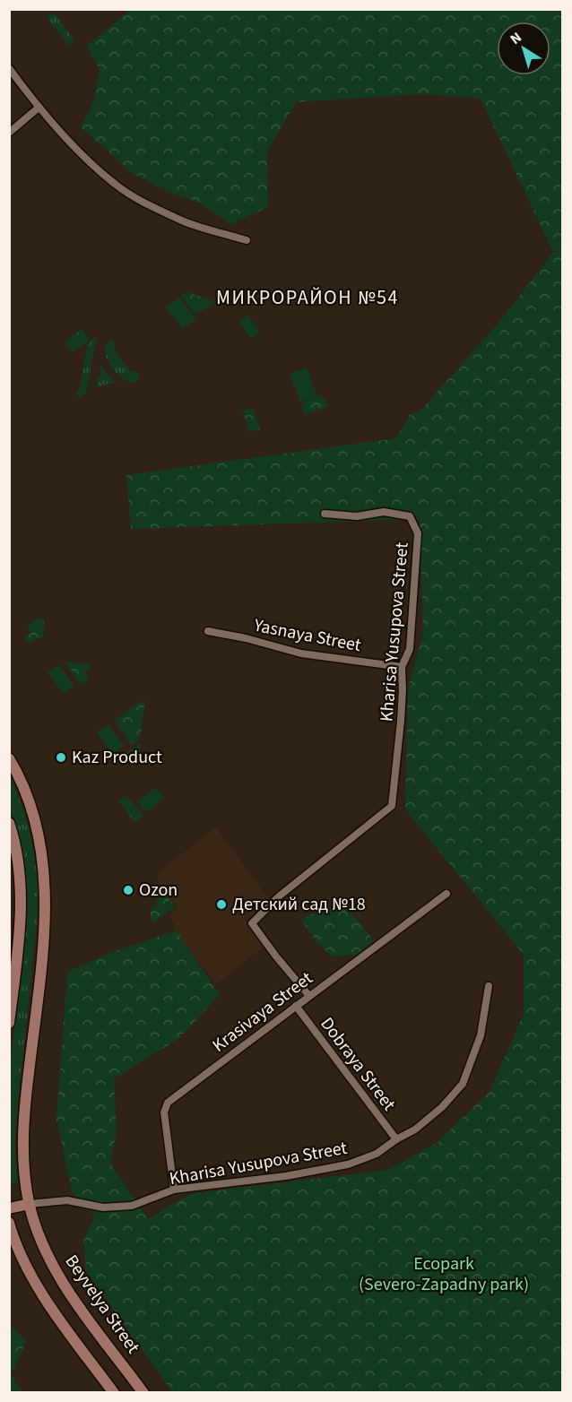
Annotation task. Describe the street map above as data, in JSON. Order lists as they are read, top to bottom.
{
  "streets": {
    "main road": ["Beyvelya Street"],
    "street": [
      "Kharisa Yusupova Street",
      "Yasnaya Street",
      "Krasivaya Street",
      "Dobraya Street"
    ]
  },
  "crossings": [
    ["Kharisa Yusupova Street", "Yasnaya Street"],
    ["Kharisa Yusupova Street", "Krasivaya Street"],
    ["Kharisa Yusupova Street", "Dobraya Street"],
    ["Kharisa Yusupova Street", "Beyvelya Street"],
    ["Krasivaya Street", "Dobraya Street"]
  ],
  "districts": ["МИКРОРАЙОН №54"],
  "parks": ["Ecopark (Severo-Zapadny park)"],
  "places": ["Kaz Product", "Ozon", "Детский сaд №18"],
  "north": "top left"
}
